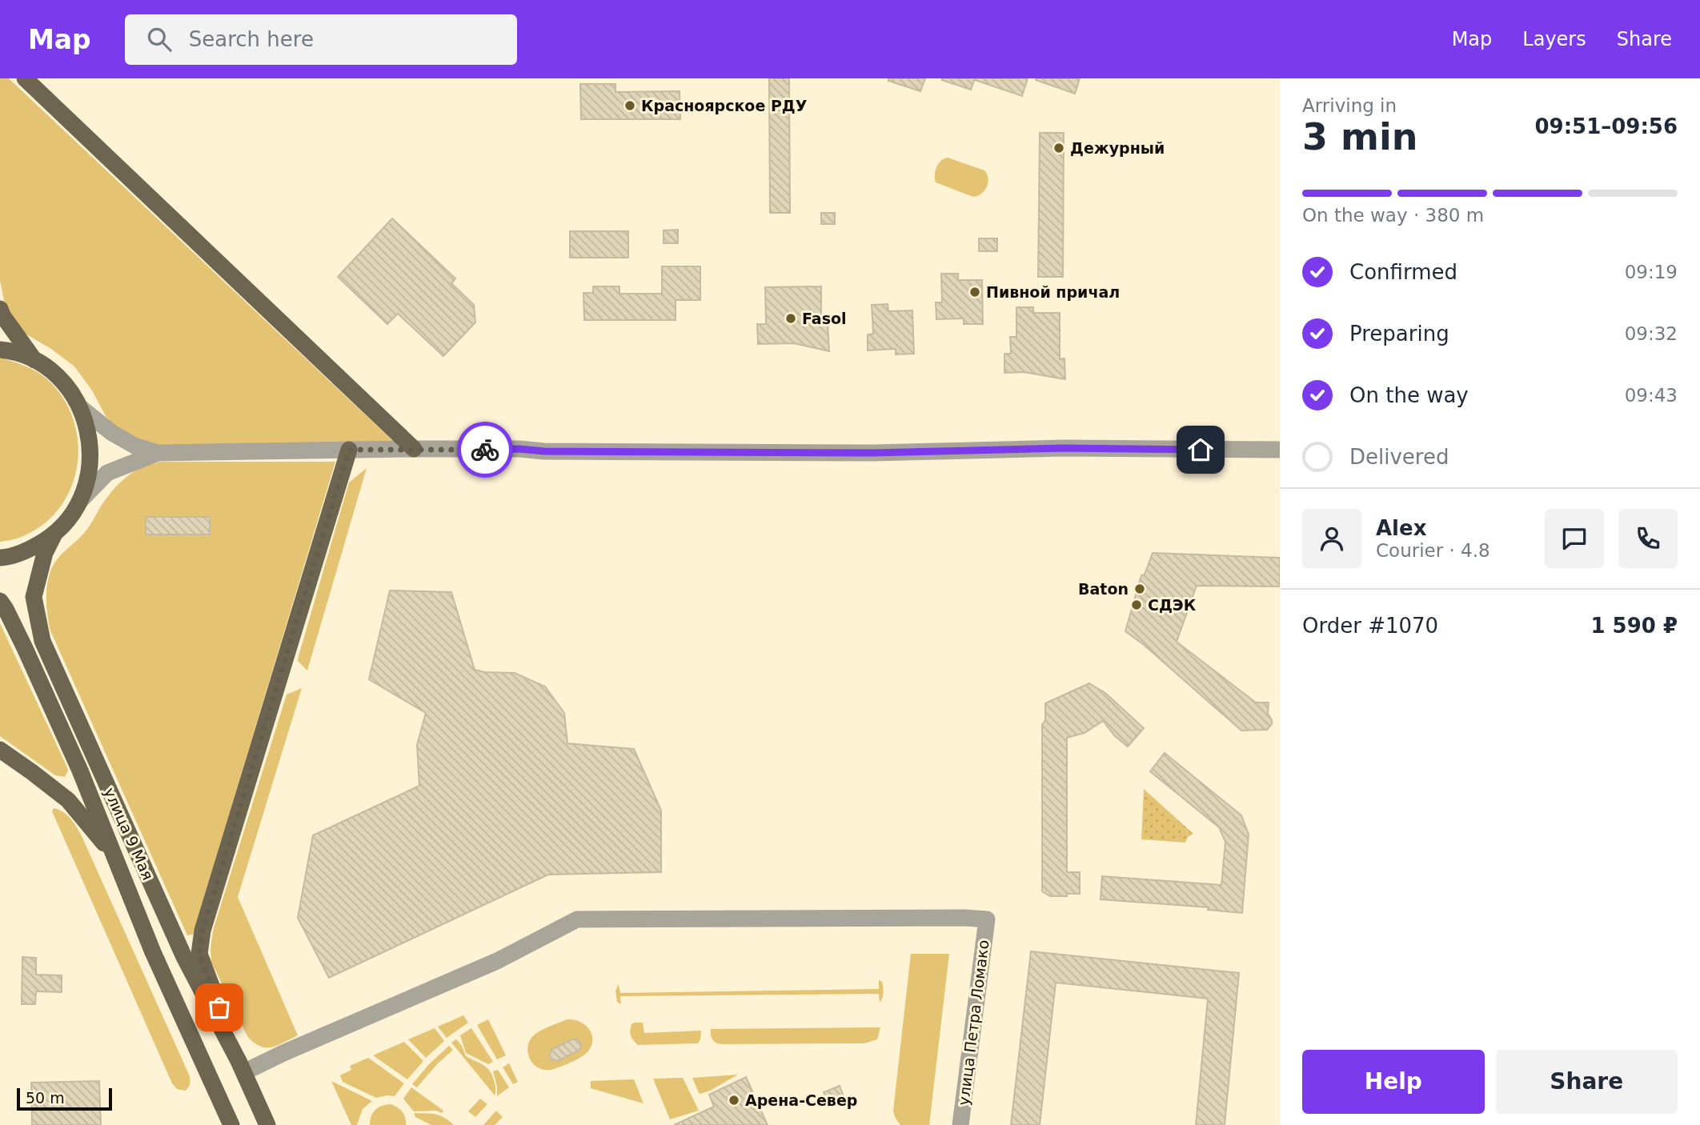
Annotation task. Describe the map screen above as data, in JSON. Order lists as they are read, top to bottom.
{
  "streets": {
    "main road": ["улица 9 Мая"],
    "street": ["улица Петра Ломако"]
  },
  "crossings": [
    ["улица 9 Мая", "улица Петра Ломако"]
  ],
  "places": [
    "Красноярское РДУ",
    "Дежурный",
    "Пивной причал",
    "Fasol",
    "Baton",
    "СДЭК",
    "Арена-Север"
  ],
  "scale_bar": "50 m",
  "page": {
    "header": "Map",
    "search": "Search here",
    "nav": ["Map", "Layers", "Share"],
    "heading": ["3 min", "Arriving in", "09:51–09:56"],
    "panel": [
      "Alex",
      "Courier · 4.8",
      "Order #1070",
      "1 590 ₽"
    ],
    "bar": "On the way · 380 m",
    "list": [
      ["Confirmed", "09:19"],
      ["Preparing", "09:32"],
      ["On the way", "09:43"],
      "Delivered"
    ],
    "buttons": ["Help", "Share"],
    "scale": "50 m"
  }
}
